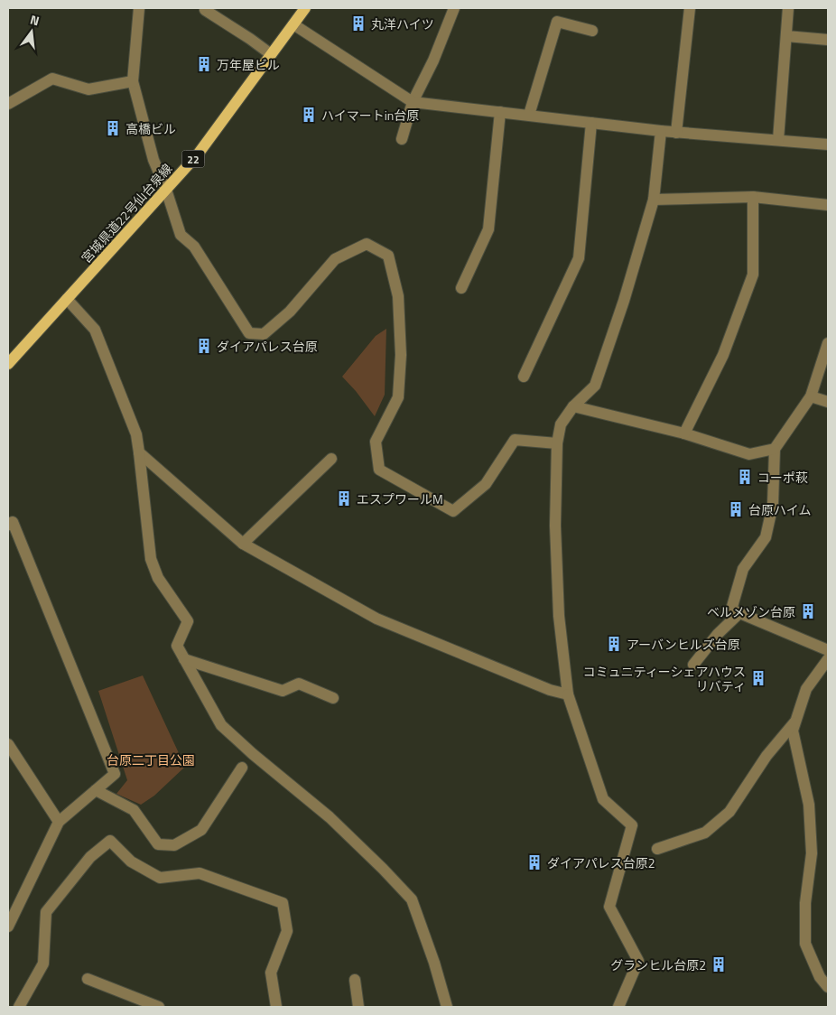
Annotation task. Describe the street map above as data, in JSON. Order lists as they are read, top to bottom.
{
  "streets": {
    "main road": ["22", "宮城県道22号仙台泉線"]
  },
  "parks": ["台原二丁目公園"],
  "places": {
    "building": [
      "丸洋ハイツ",
      "万年屋ビル",
      "ハイマートin台原",
      "高橋ビル",
      "ダイアパレス台原",
      "コーポ萩",
      "エスプワールM",
      "台原ハイム",
      "ベルメゾン台原",
      "アーバンヒルズ台原",
      "コミュニティーシェアハウス リバティ",
      "ダイアパレス台原2",
      "グランヒル台原2"
    ]
  },
  "north": "top"
}
